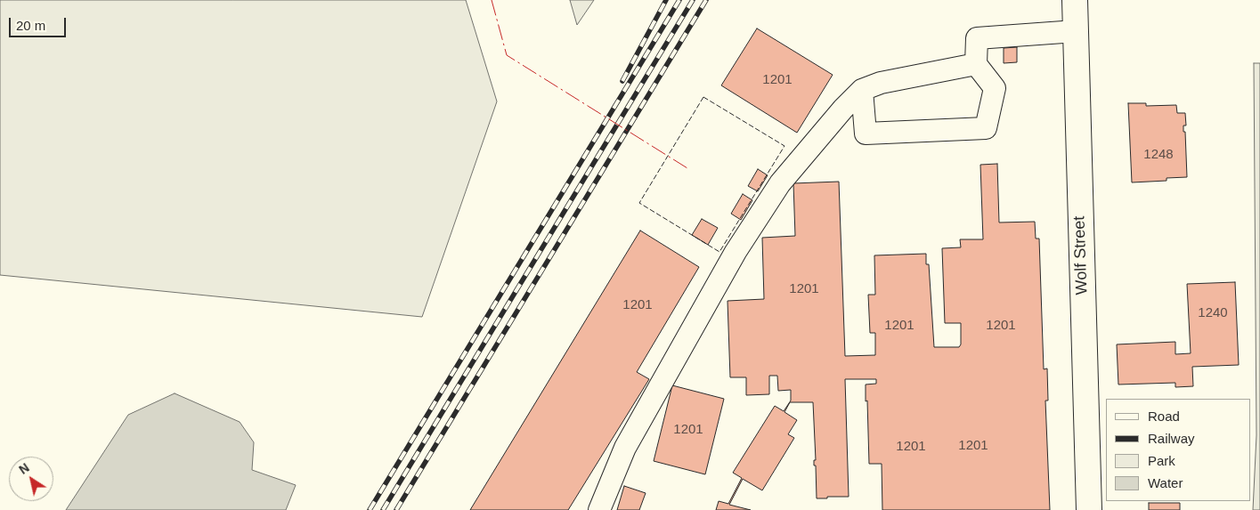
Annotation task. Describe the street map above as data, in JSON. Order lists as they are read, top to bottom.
{
  "streets": {
    "main road": ["Wolf Street"]
  },
  "house_numbers": [
    "1201",
    "1248",
    "1201",
    "1201",
    "1240",
    "1201",
    "1201",
    "1201",
    "1201",
    "1201"
  ],
  "legend": [
    "Road",
    "Railway",
    "Park",
    "Water"
  ],
  "scale_bar": "20 m",
  "north": "top left"
}
